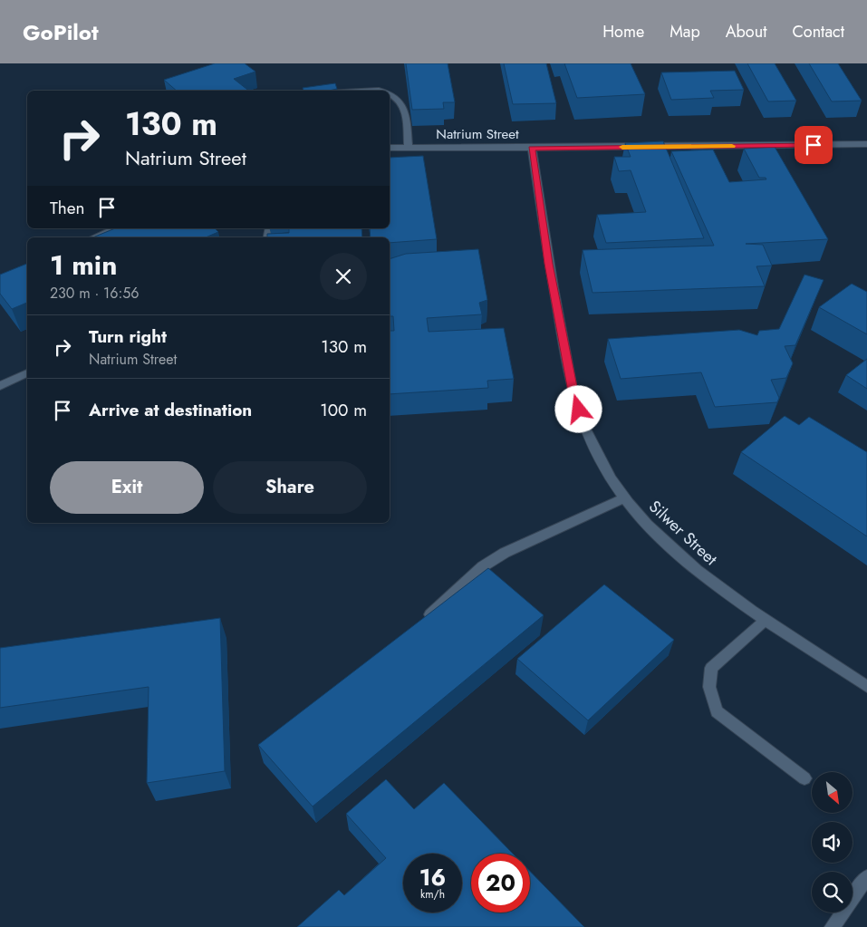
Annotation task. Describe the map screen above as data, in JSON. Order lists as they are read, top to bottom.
{
  "streets": {
    "lane": ["Natrium Street", "Silwer Street"]
  },
  "crossings": [
    ["Natrium Street", "Silwer Street"]
  ],
  "north": "bottom right",
  "page": {
    "header": "GoPilot",
    "nav": [
      "Home",
      "Map",
      "About",
      "Contact"
    ],
    "turn": ["130 m", "Natrium Street"],
    "then": "Then",
    "heading": ["1 min", "230 m · 16:56"],
    "list": [
      {
        "name": "Turn right",
        "note": "Natrium Street",
        "value": "130 m"
      },
      {
        "name": "Arrive at destination",
        "value": "100 m"
      }
    ],
    "buttons": ["Exit", "Share"],
    "speed": "16 km/h",
    "limit": "20"
  }
}
